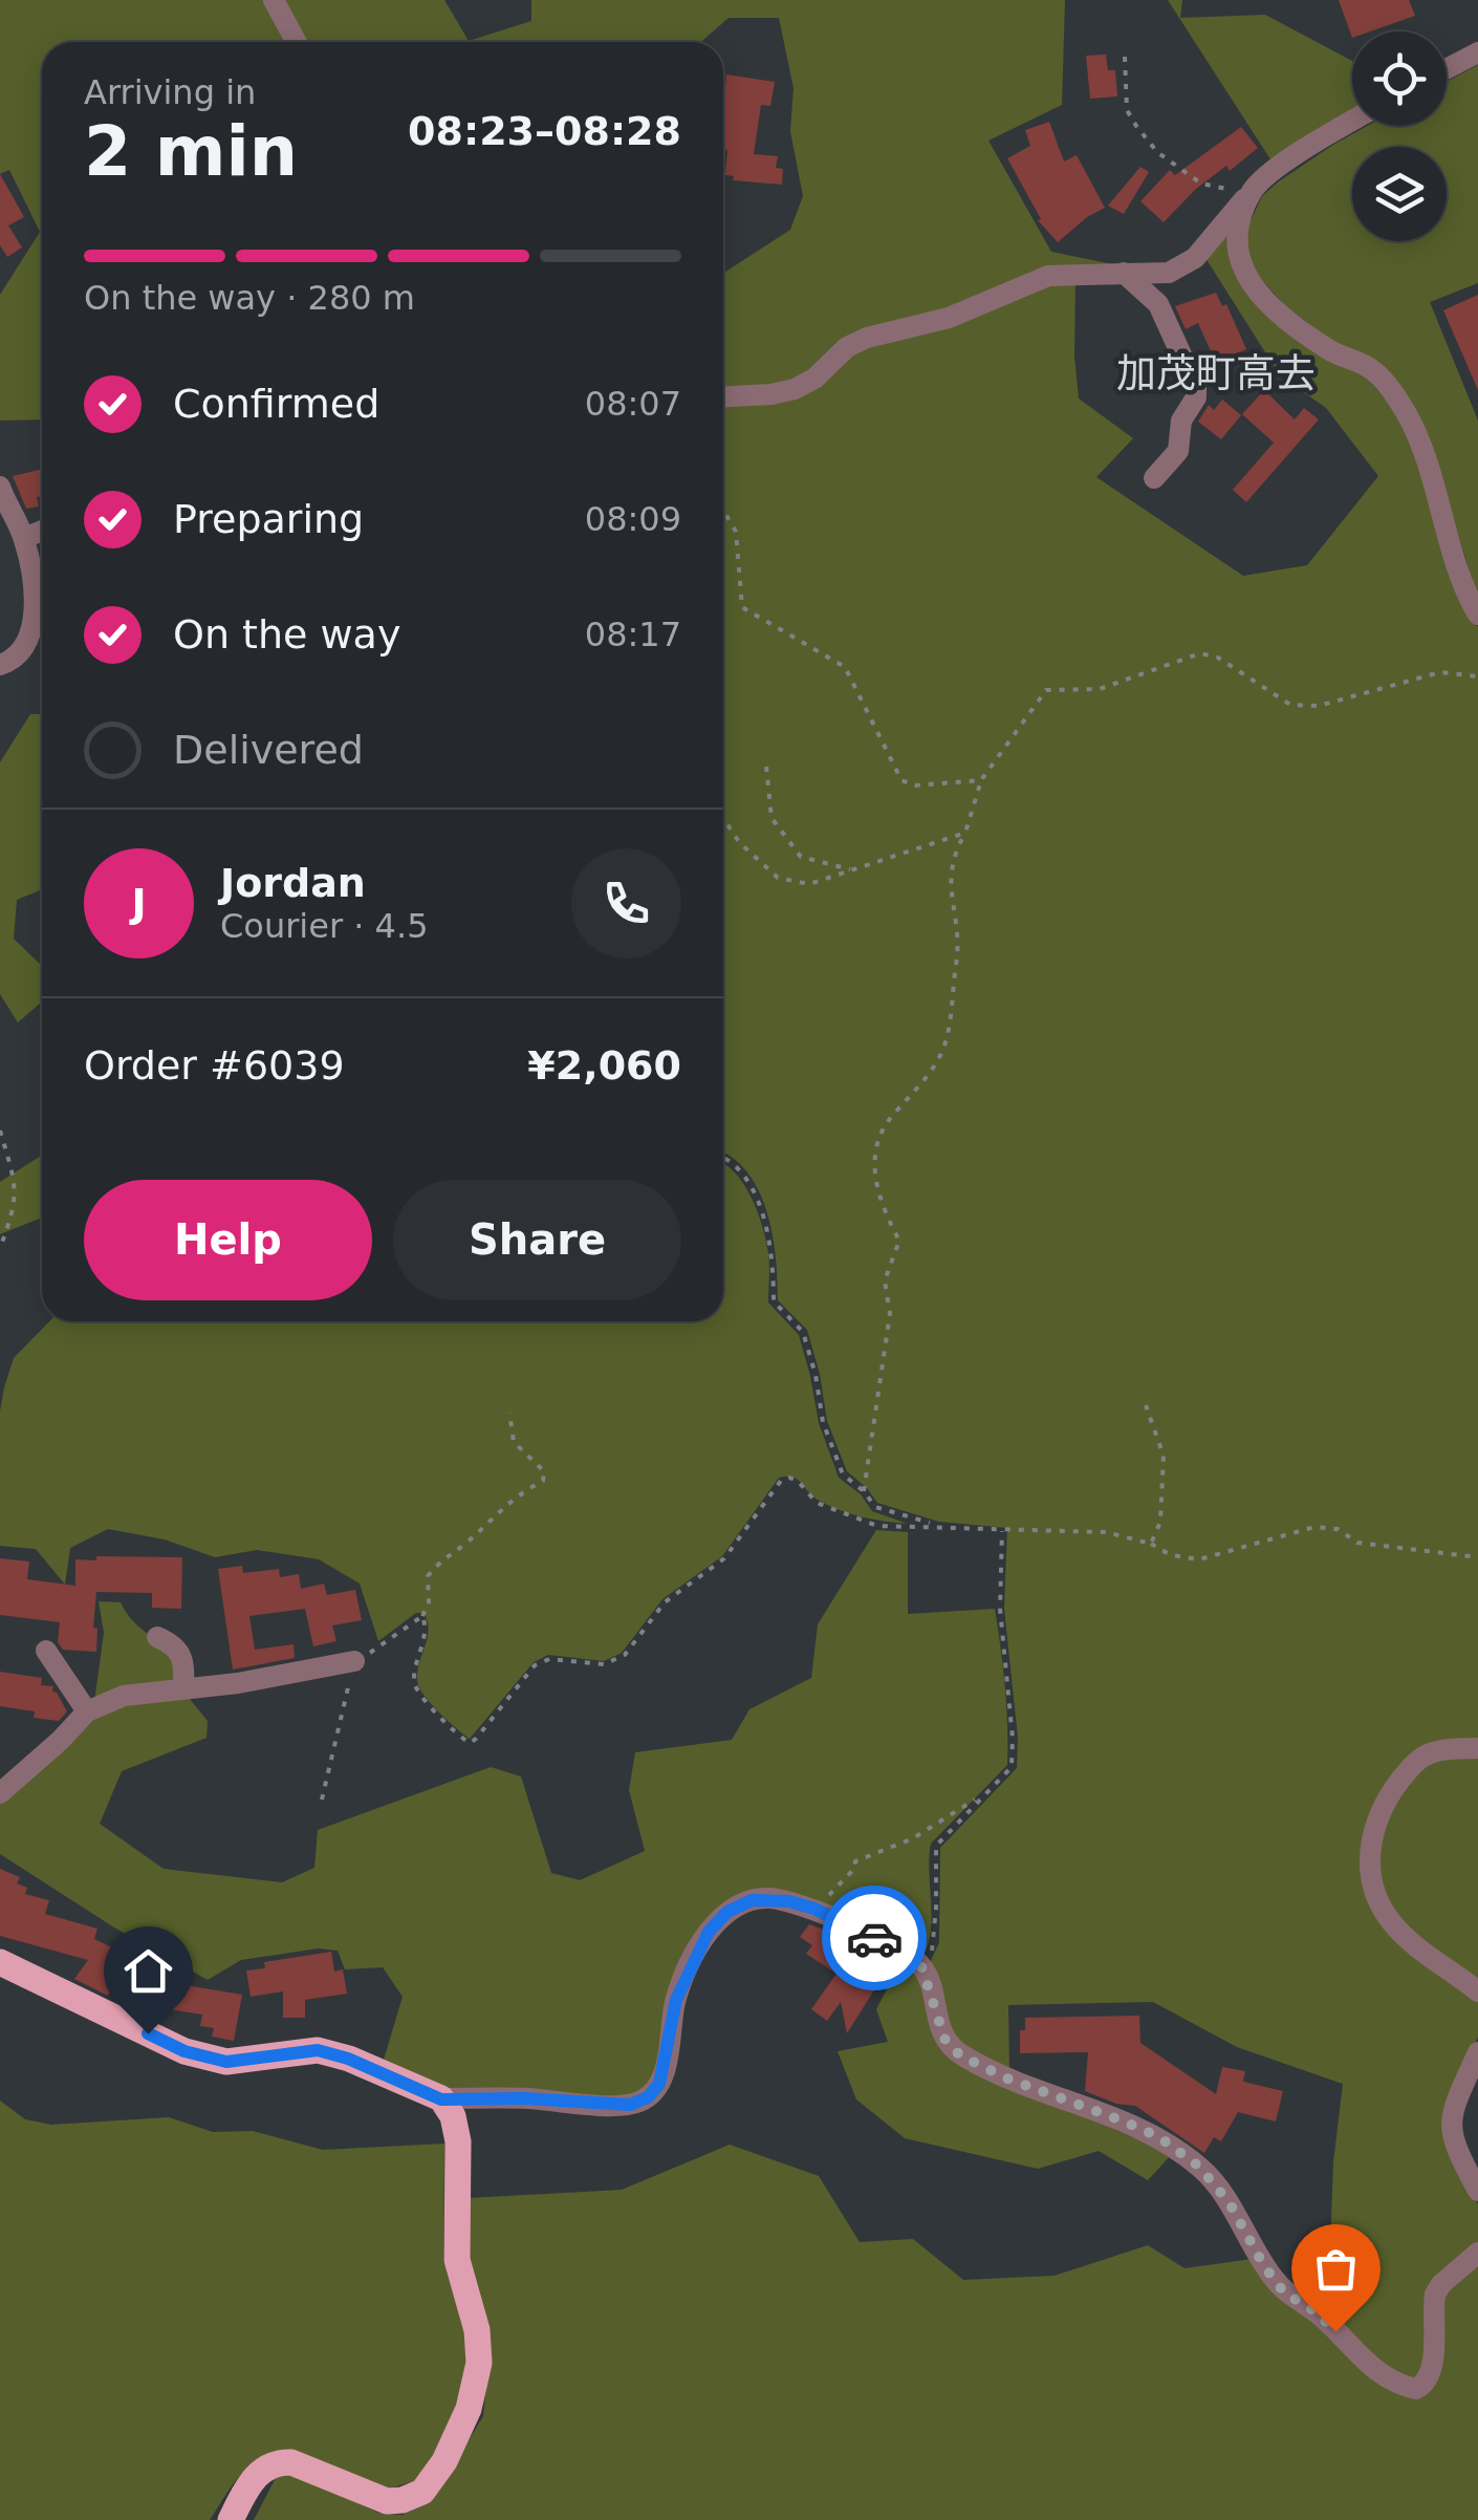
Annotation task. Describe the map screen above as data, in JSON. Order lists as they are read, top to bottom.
{
  "districts": ["加茂町高去"],
  "page": {
    "heading": ["2 min", "Arriving in", "08:23–08:28"],
    "panel": [
      "Jordan",
      "Courier · 4.5",
      "Order #6039",
      "¥2,060"
    ],
    "bar": "On the way · 280 m",
    "list": [
      ["Confirmed", "08:07"],
      ["Preparing", "08:09"],
      ["On the way", "08:17"],
      "Delivered"
    ],
    "round": "J",
    "buttons": ["Help", "Share"]
  }
}
